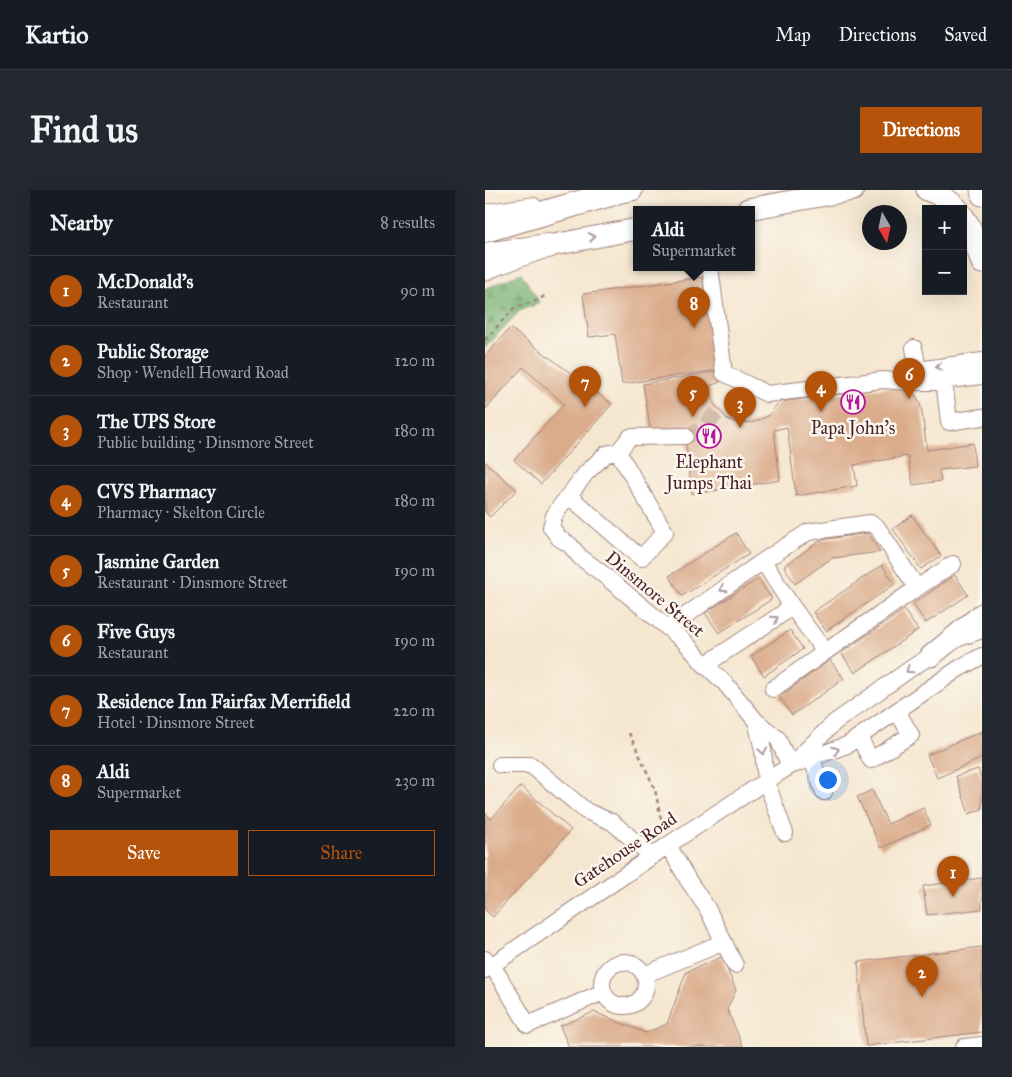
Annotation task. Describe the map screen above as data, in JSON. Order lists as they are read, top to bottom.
{
  "streets": {
    "street": ["Dinsmore Street", "Gatehouse Road"]
  },
  "crossings": [
    ["Dinsmore Street", "Gatehouse Road"]
  ],
  "places": {
    "restaurant": ["Papa John's", "Elephant Jumps Thai"]
  },
  "north": "bottom",
  "page": {
    "header": "Kartio",
    "nav": ["Map", "Directions", "Saved"],
    "buttons": [
      "Directions",
      ["Save", "Share"]
    ],
    "title": "Find us",
    "heading": ["Nearby", "8 results"],
    "map_buttons": ["+", "−"],
    "popup": ["Aldi", "Supermarket"],
    "list": [
      {
        "mark": "1",
        "name": "McDonald's",
        "note": "Restaurant",
        "value": "90 m"
      },
      {
        "mark": "2",
        "name": "Public Storage",
        "note": "Shop · Wendell Howard Road",
        "value": "120 m"
      },
      {
        "mark": "3",
        "name": "The UPS Store",
        "note": "Public building · Dinsmore Street",
        "value": "180 m"
      },
      {
        "mark": "4",
        "name": "CVS Pharmacy",
        "note": "Pharmacy · Skelton Circle",
        "value": "180 m"
      },
      {
        "mark": "5",
        "name": "Jasmine Garden",
        "note": "Restaurant · Dinsmore Street",
        "value": "190 m"
      },
      {
        "mark": "6",
        "name": "Five Guys",
        "note": "Restaurant",
        "value": "190 m"
      },
      {
        "mark": "7",
        "name": "Residence Inn Fairfax Merrifield",
        "note": "Hotel · Dinsmore Street",
        "value": "220 m"
      },
      {
        "mark": "8",
        "name": "Aldi",
        "note": "Supermarket",
        "value": "230 m"
      }
    ],
    "pins": [
      "8",
      "6",
      "7",
      "4",
      "5",
      "3",
      "1",
      "2"
    ]
  }
}
